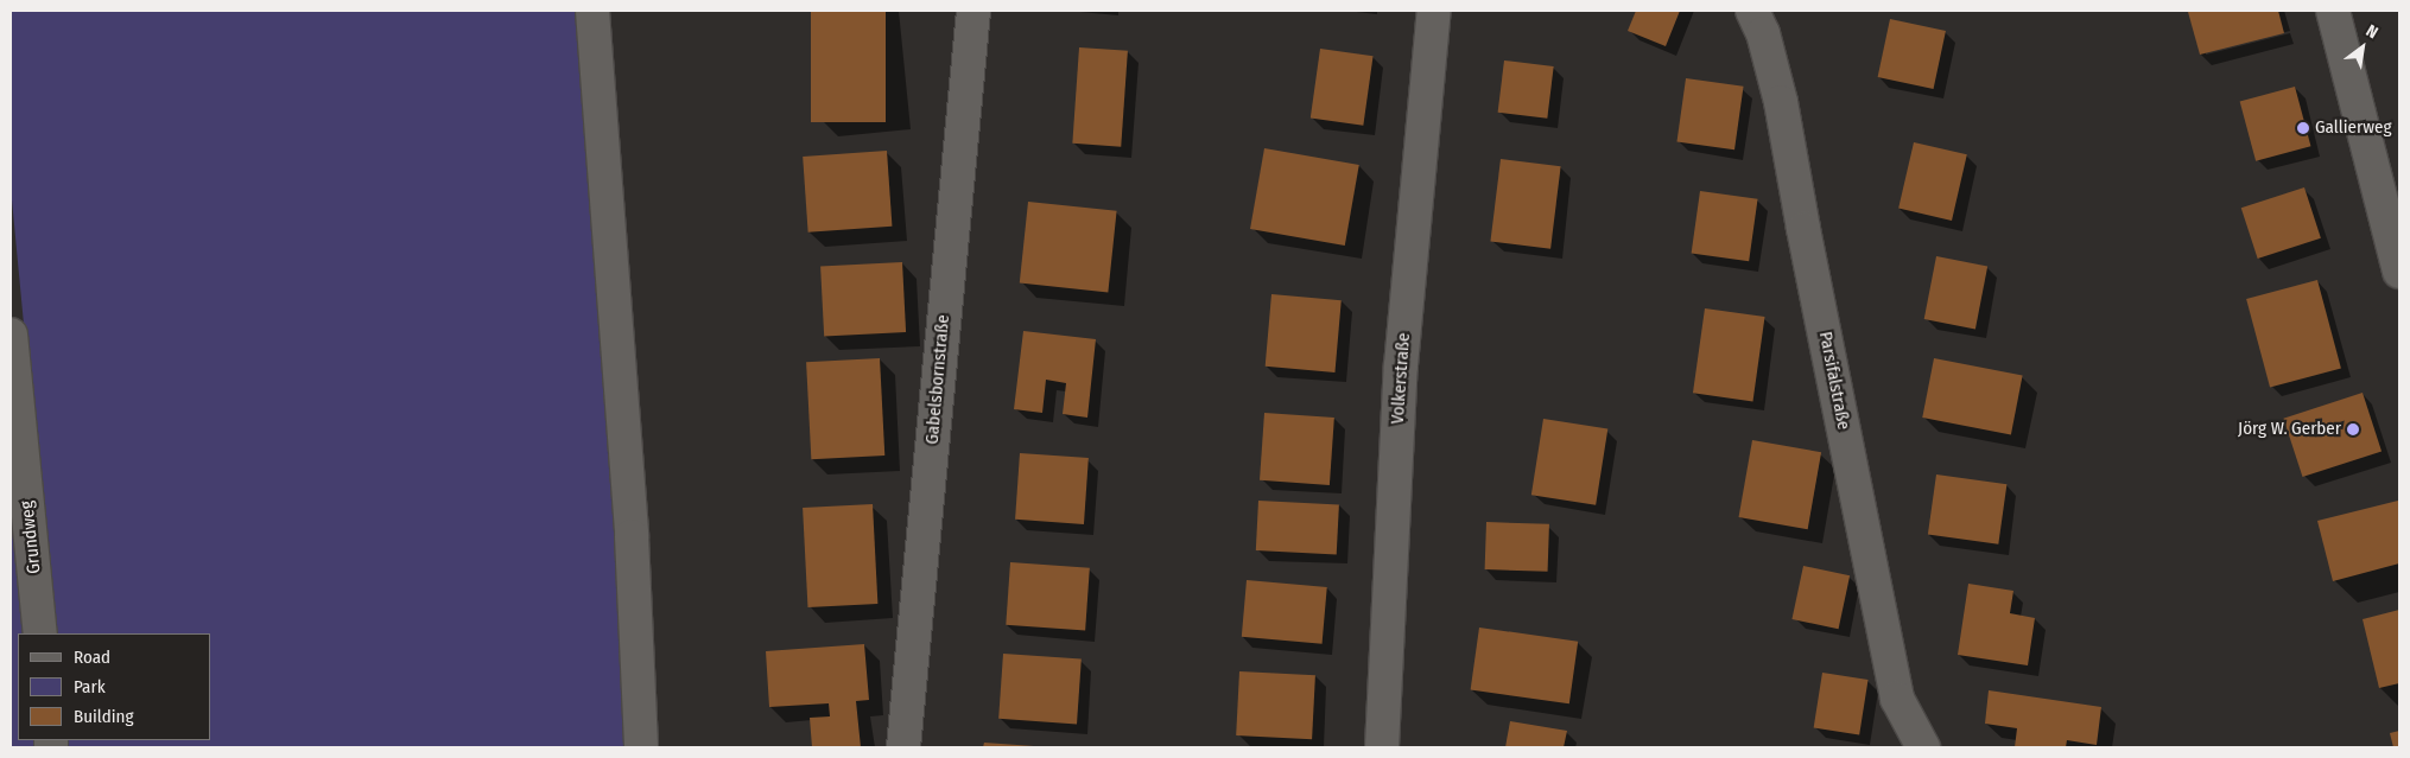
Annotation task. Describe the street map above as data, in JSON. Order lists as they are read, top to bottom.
{
  "streets": {
    "street": [
      "Volkerstraße",
      "Gabelsbornstraße",
      "Parsifalstraße",
      "Grundweg"
    ]
  },
  "places": ["Gallierweg", "Jörg W. Gerber"],
  "legend": ["Road", "Park", "Building"],
  "north": "top right"
}
